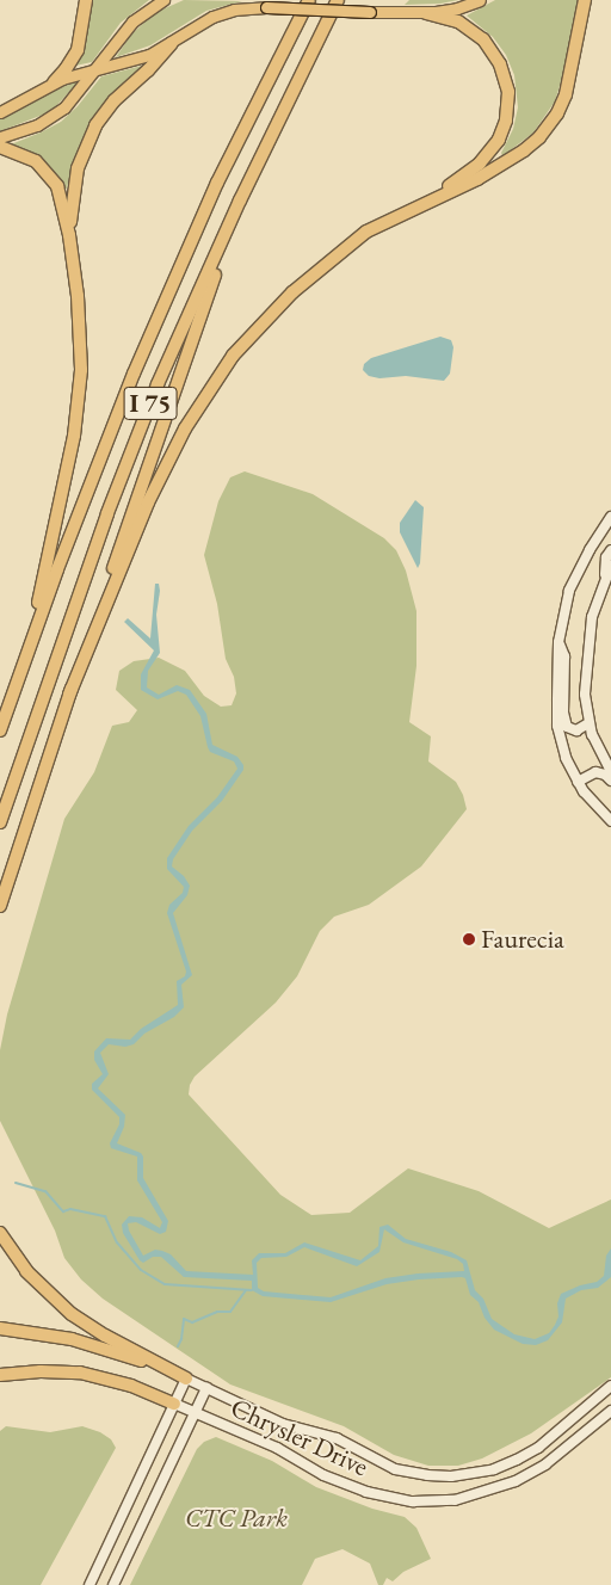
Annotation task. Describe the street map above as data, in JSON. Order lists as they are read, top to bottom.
{
  "streets": {
    "highway": ["I 75"],
    "street": ["Chrysler Drive"]
  },
  "parks": ["CTC Park"],
  "places": ["Faurecia"]
}
